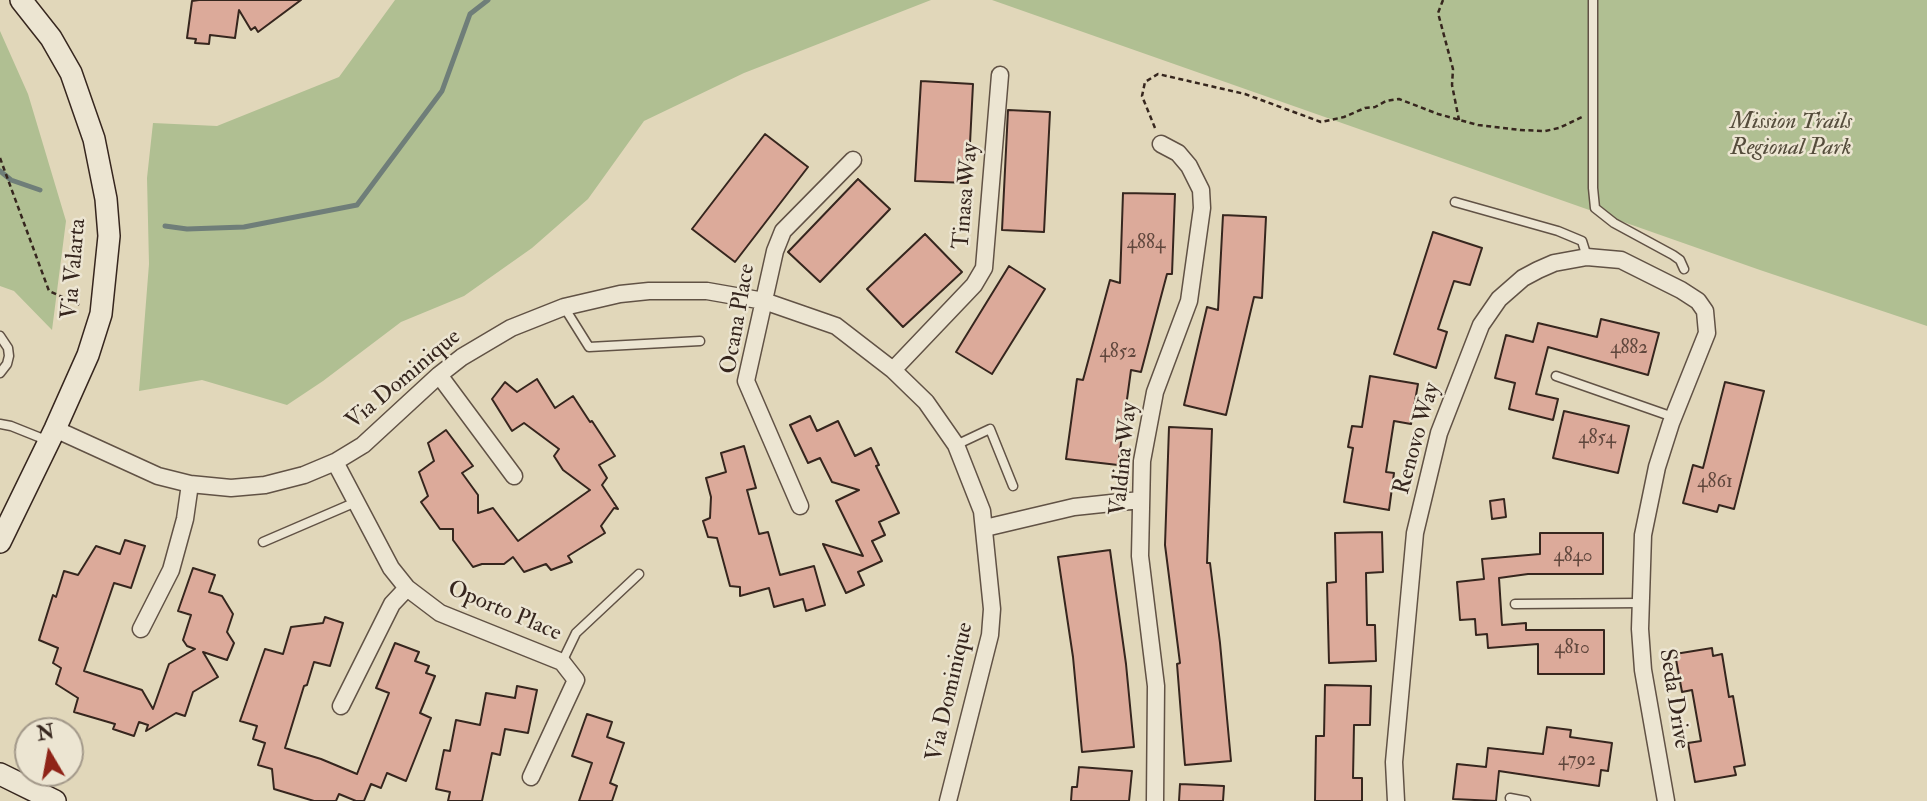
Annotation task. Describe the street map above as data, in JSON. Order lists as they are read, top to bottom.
{
  "streets": {
    "main road": ["Via Valarta"],
    "street": [
      "Tinasa Way",
      "Ocana Place",
      "Via Dominique",
      "Renovo Way",
      "Valdina Way",
      "Oporto Place",
      "Seda Drive"
    ]
  },
  "crossings": [
    ["Tinasa Way", "Via Dominique"],
    ["Via Valarta", "Via Dominique"],
    ["Ocana Place", "Via Dominique"],
    ["Via Dominique", "Oporto Place"],
    ["Renovo Way", "Seda Drive"]
  ],
  "parks": ["Mission Trails Regional Park"],
  "house_numbers": [
    "4884",
    "4882",
    "4852",
    "4854",
    "4861",
    "4840",
    "4810",
    "4792"
  ],
  "north": "top"
}
